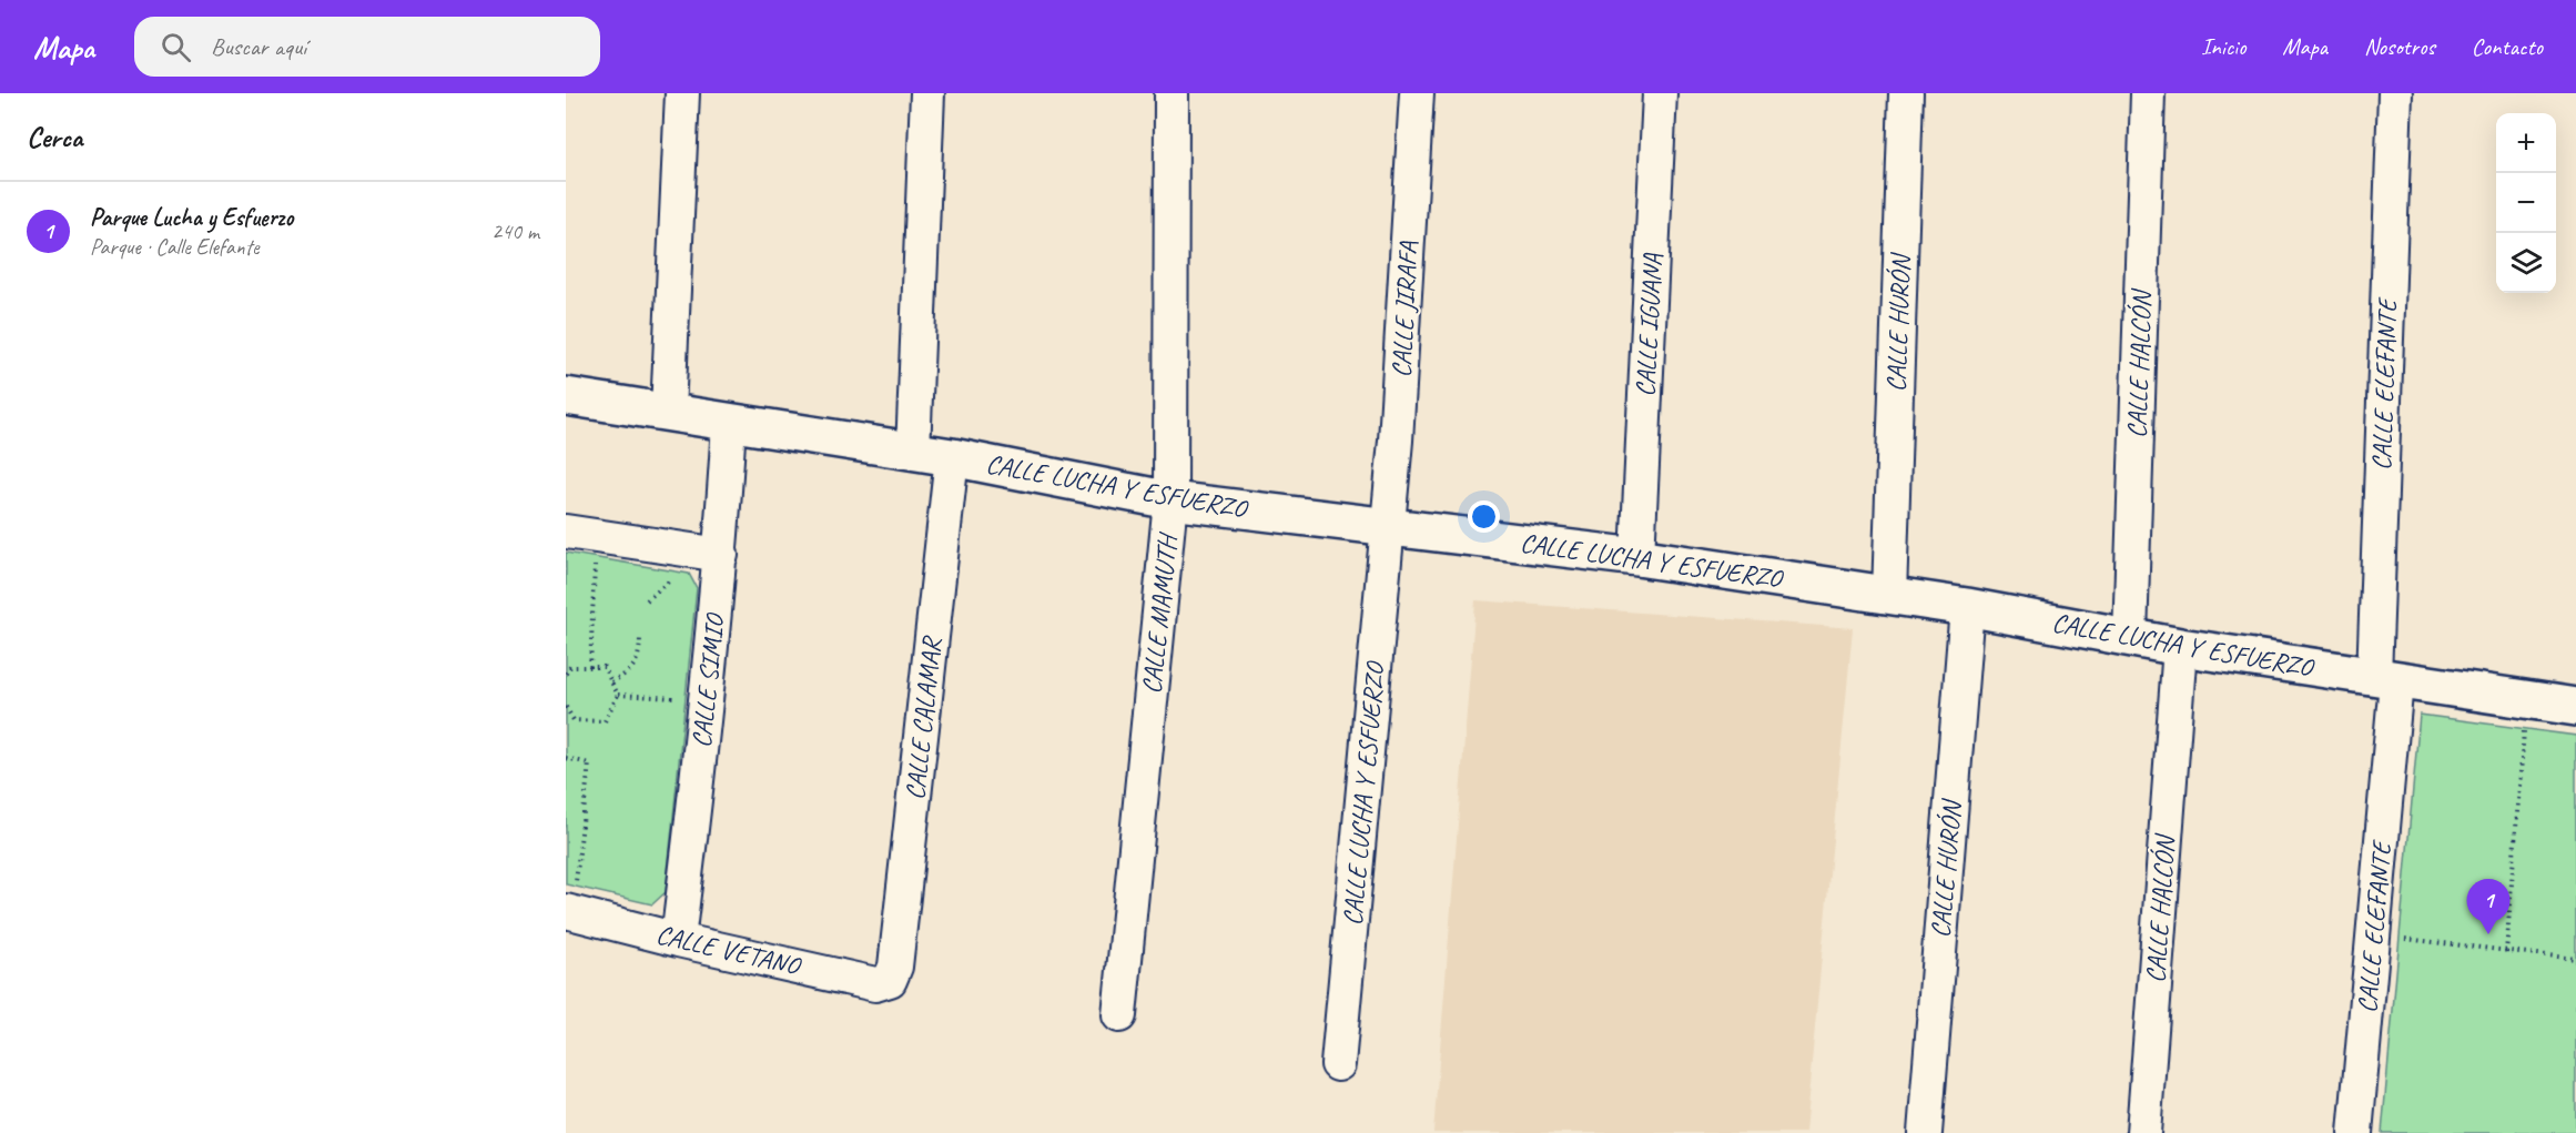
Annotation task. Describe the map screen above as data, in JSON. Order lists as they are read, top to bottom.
{
  "streets": {
    "street": [
      "CALLE JIRAFA",
      "CALLE HURÓN",
      "CALLE IGUANA",
      "CALLE HALCÓN",
      "CALLE ELEFANTE",
      "CALLE LUCHA Y ESFUERZO",
      "CALLE MAMUTH",
      "CALLE SIMIO",
      "CALLE CALAMAR",
      "CALLE VETANO"
    ]
  },
  "crossings": [
    ["CALLE JIRAFA", "CALLE LUCHA Y ESFUERZO"],
    ["CALLE HURÓN", "CALLE LUCHA Y ESFUERZO"],
    ["CALLE IGUANA", "CALLE LUCHA Y ESFUERZO"],
    ["CALLE HALCÓN", "CALLE LUCHA Y ESFUERZO"],
    ["CALLE ELEFANTE", "CALLE LUCHA Y ESFUERZO"],
    ["CALLE LUCHA Y ESFUERZO", "CALLE MAMUTH"],
    ["CALLE LUCHA Y ESFUERZO", "CALLE SIMIO"],
    ["CALLE LUCHA Y ESFUERZO", "CALLE CALAMAR"],
    ["CALLE SIMIO", "CALLE VETANO"],
    ["CALLE CALAMAR", "CALLE VETANO"]
  ],
  "page": {
    "header": "Mapa",
    "search": "Buscar aquí",
    "nav": [
      "Inicio",
      "Mapa",
      "Nosotros",
      "Contacto"
    ],
    "heading": "Cerca",
    "map_buttons": ["+", "−"],
    "list": [
      {
        "mark": "1",
        "name": "Parque Lucha y Esfuerzo",
        "note": "Parque · Calle Elefante",
        "value": "240 m"
      }
    ],
    "pins": "1"
  }
}
